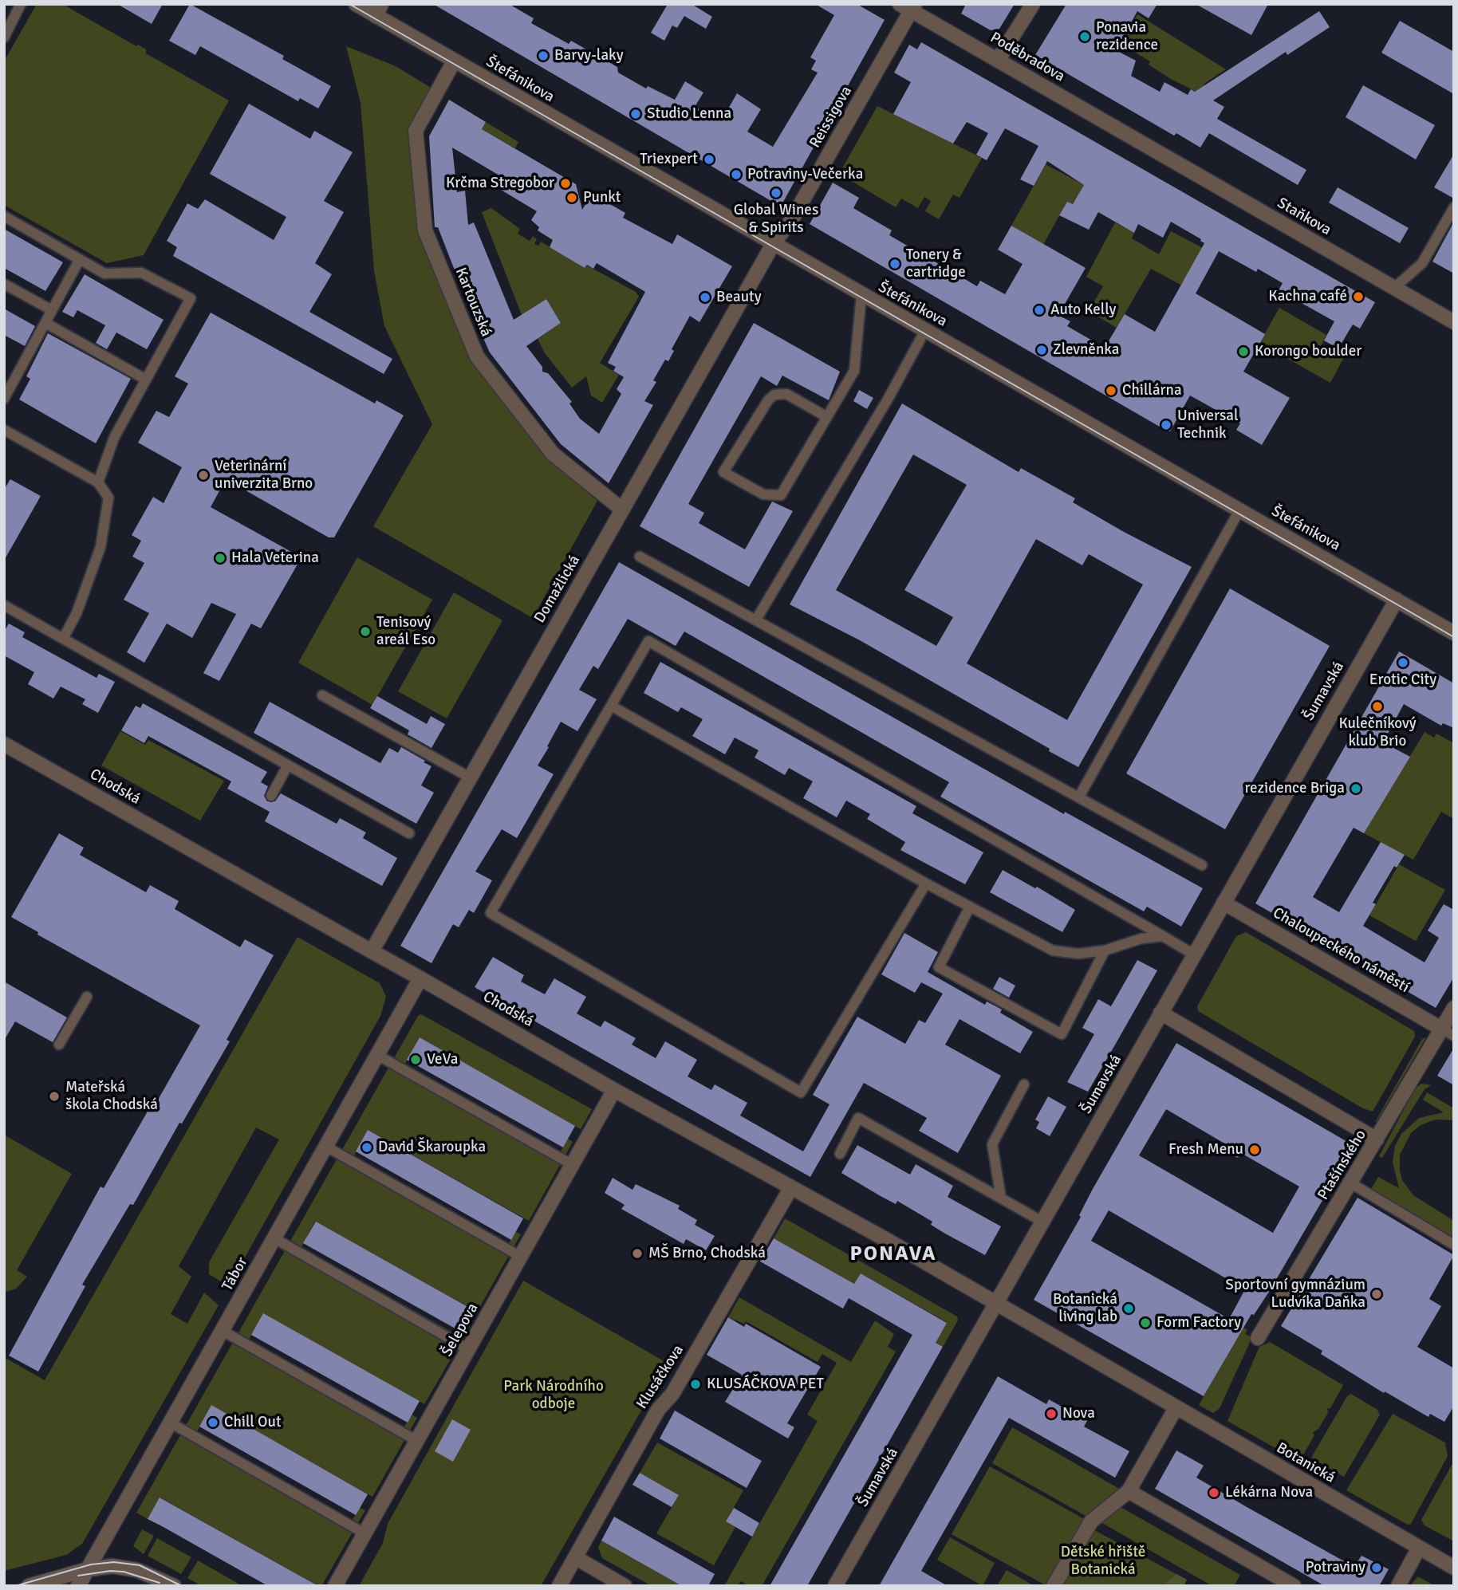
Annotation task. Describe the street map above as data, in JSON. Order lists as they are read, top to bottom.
{
  "streets": {
    "street": [
      "Poděbradova",
      "Štefánikova",
      "Reissigova",
      "Staňkova",
      "Kartouzská",
      "Domažlická",
      "Šumavská",
      "Chodská",
      "Chaloupeckého náměstí",
      "Ptašínského",
      "Tábor",
      "Šelepova",
      "Klusáčkova",
      "Botanická"
    ]
  },
  "crossings": [
    ["Poděbradova", "Reissigova"],
    ["Poděbradova", "Staňkova"],
    ["Štefánikova", "Reissigova"],
    ["Štefánikova", "Kartouzská"],
    ["Štefánikova", "Domažlická"],
    ["Štefánikova", "Šumavská"],
    ["Reissigova", "Domažlická"],
    ["Kartouzská", "Domažlická"],
    ["Domažlická", "Chodská"],
    ["Šumavská", "Chodská"],
    ["Šumavská", "Chaloupeckého náměstí"],
    ["Šumavská", "Botanická"],
    ["Chodská", "Tábor"],
    ["Chodská", "Šelepova"],
    ["Chodská", "Klusáčkova"],
    ["Chodská", "Botanická"],
    ["Chaloupeckého náměstí", "Ptašínského"]
  ],
  "districts": ["PONAVA"],
  "parks": ["Park Národního odboje", "Dětské hřiště Botanická"],
  "places": [
    "Ponavia rezidence",
    "Barvy-laky",
    "Studio Lenna",
    "Triexpert",
    "Potraviny-Večerka",
    "Krčma Stregobor",
    "Global Wines & Spirits",
    "Punkt",
    "Tonery & cartridge",
    "Kachna café",
    "Beauty",
    "Auto Kelly",
    "Zlevněnka",
    "Korongo boulder",
    "Chillárna",
    "Universal Technik",
    "Veterinární univerzita Brno",
    "Hala Veterina",
    "Tenisový areál Eso",
    "Erotic City",
    "Kulečníkový klub Brio",
    "rezidence Briga",
    "VeVa",
    "Mateřská škola Chodská",
    "David Škaroupka",
    "Fresh Menu",
    "MŠ Brno, Chodská",
    "Sportovní gymnázium Ludvíka Daňka",
    "Botanická living lab",
    "Form Factory",
    "KLUSÁČKOVA PET",
    "Nova",
    "Chill Out",
    "Lékárna Nova",
    "Potraviny"
  ]
}
